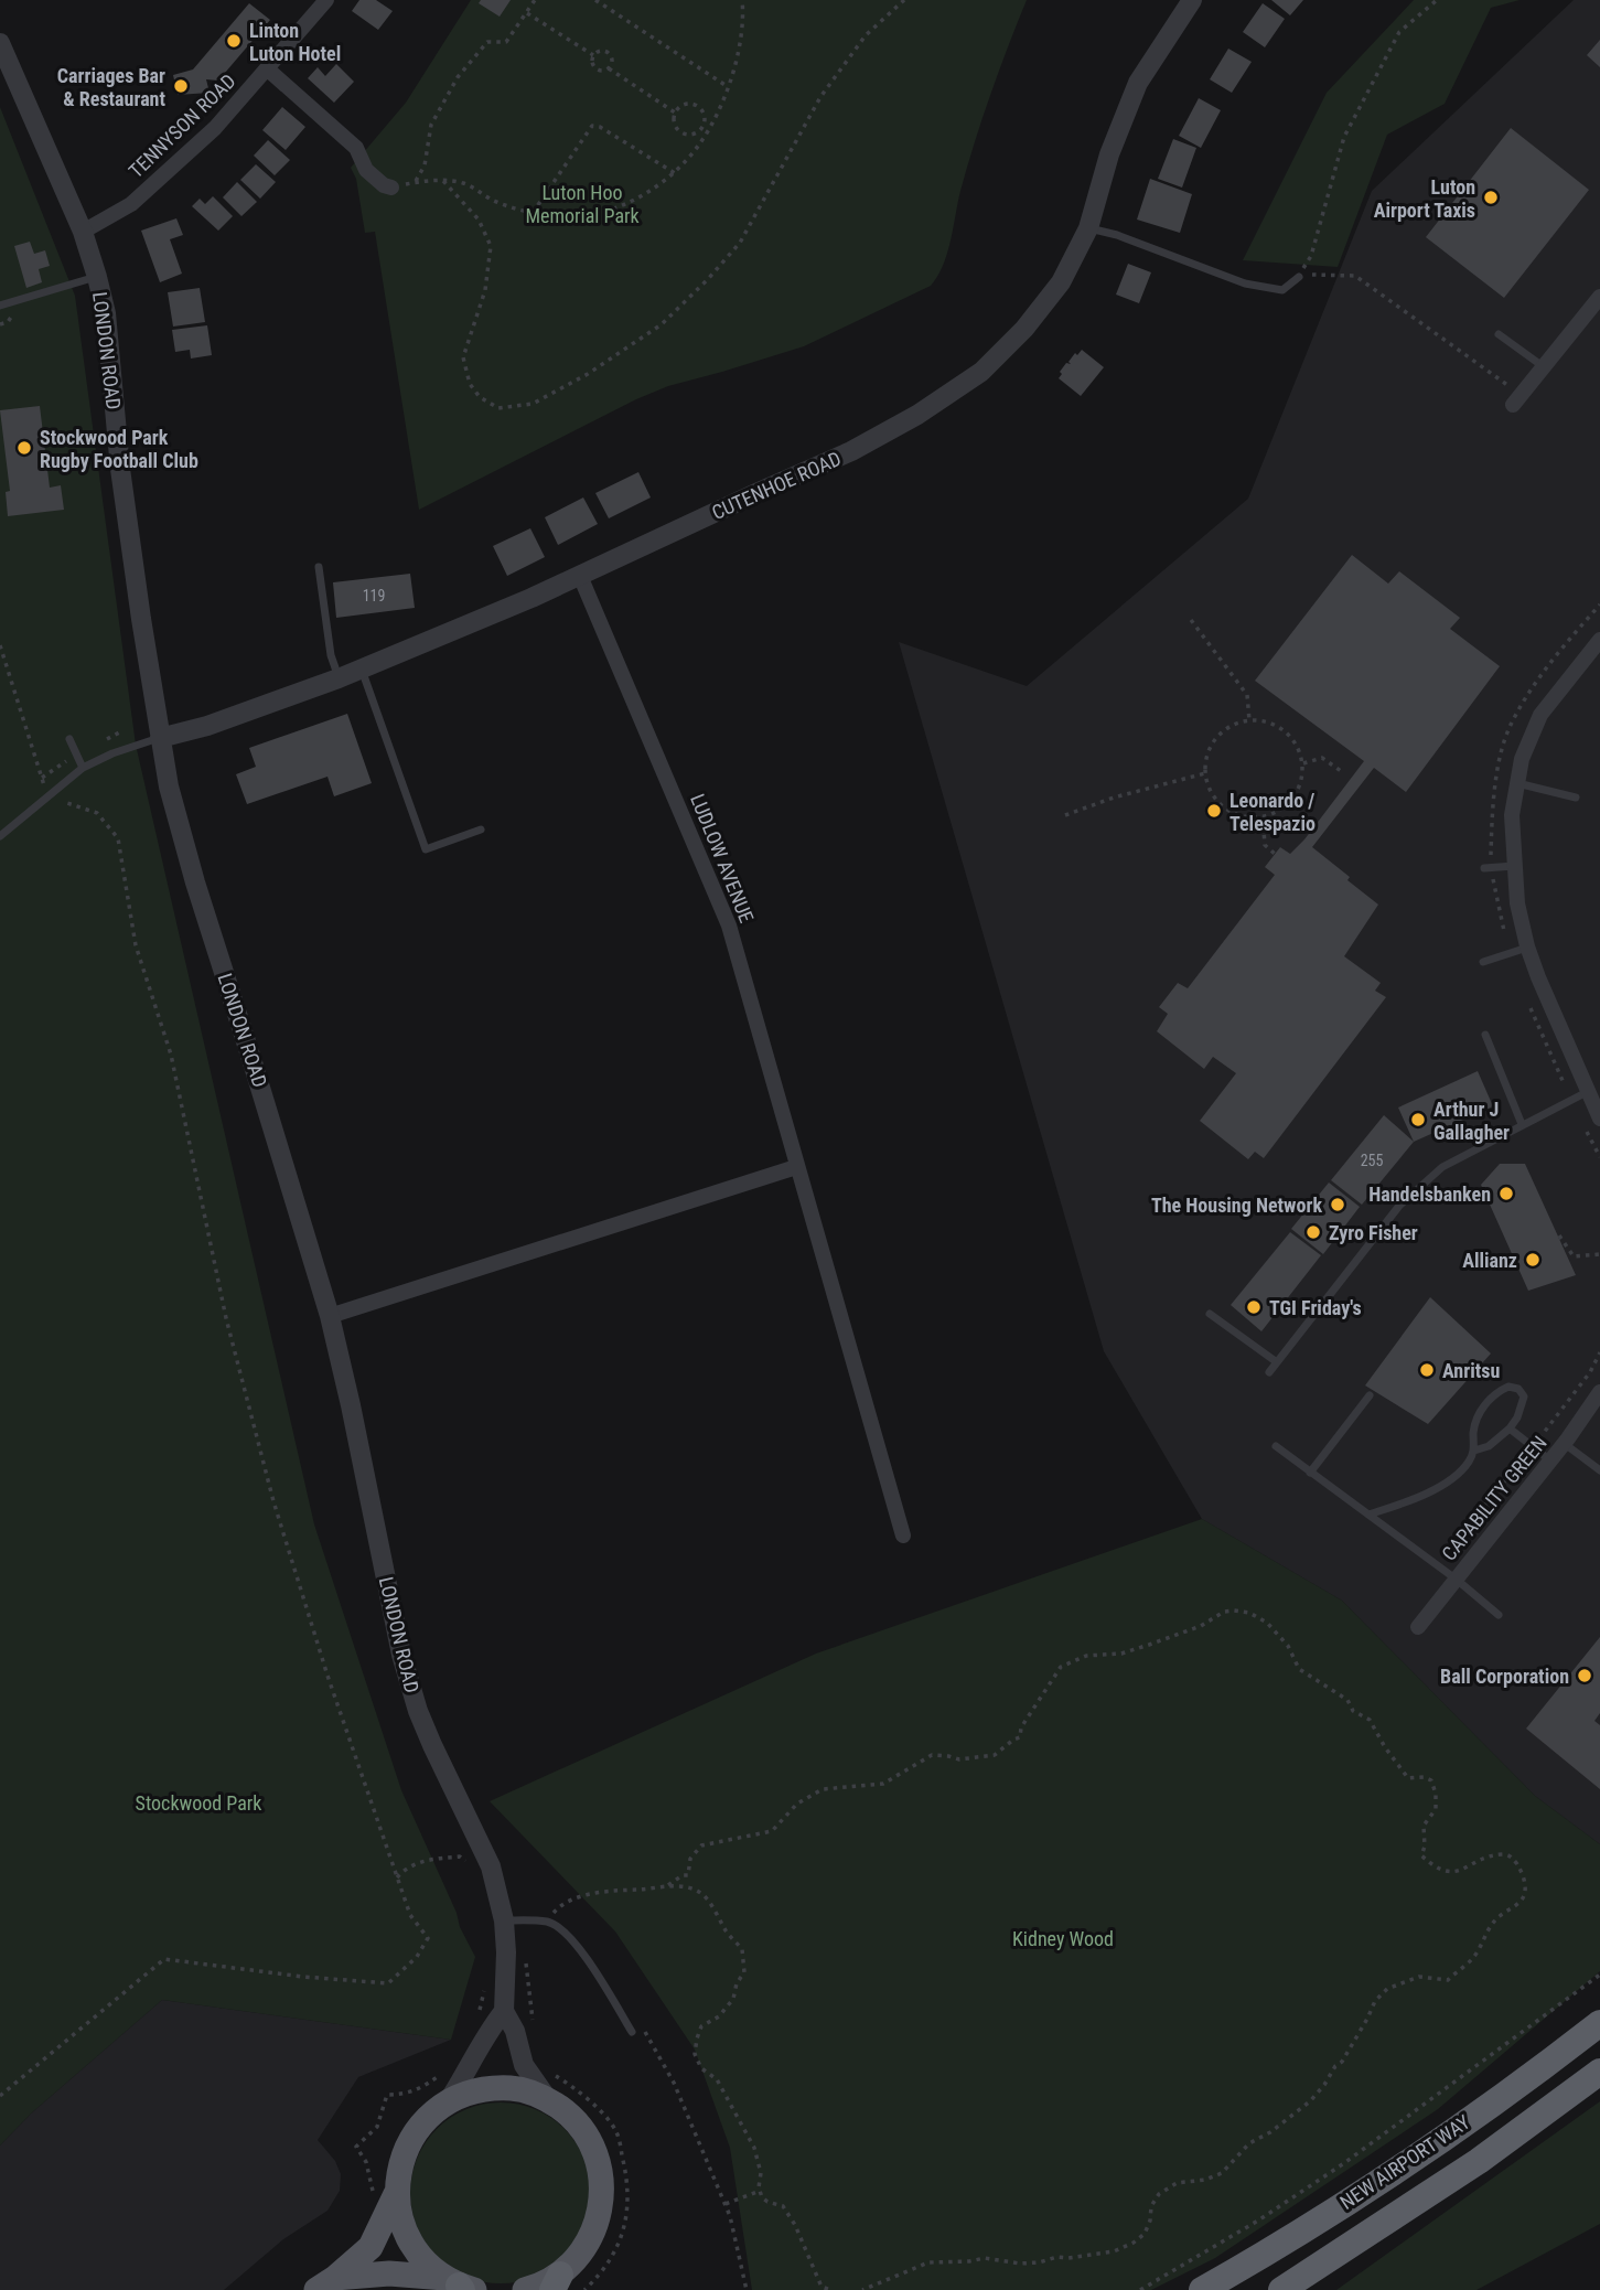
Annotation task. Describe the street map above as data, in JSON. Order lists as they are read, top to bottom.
{
  "streets": {
    "highway": ["NEW AIRPORT WAY"],
    "street": [
      "TENNYSON ROAD",
      "LONDON ROAD",
      "CUTENHOE ROAD",
      "LUDLOW AVENUE",
      "CAPABILITY GREEN"
    ]
  },
  "crossings": [
    ["TENNYSON ROAD", "LONDON ROAD"],
    ["LONDON ROAD", "CUTENHOE ROAD"],
    ["CUTENHOE ROAD", "LUDLOW AVENUE"]
  ],
  "parks": ["Luton Hoo Memorial Park", "Stockwood Park", "Kidney Wood"],
  "places": [
    "Linton Luton Hotel",
    "Carriages Bar & Restaurant",
    "Luton Airport Taxis",
    "Stockwood Park Rugby Football Club",
    "Leonardo / Telespazio",
    "Arthur J Gallagher",
    "Handelsbanken",
    "The Housing Network",
    "Zyro Fisher",
    "Allianz",
    "TGI Friday's",
    "Anritsu",
    "Ball Corporation"
  ],
  "house_numbers": ["119", "255"]
}
